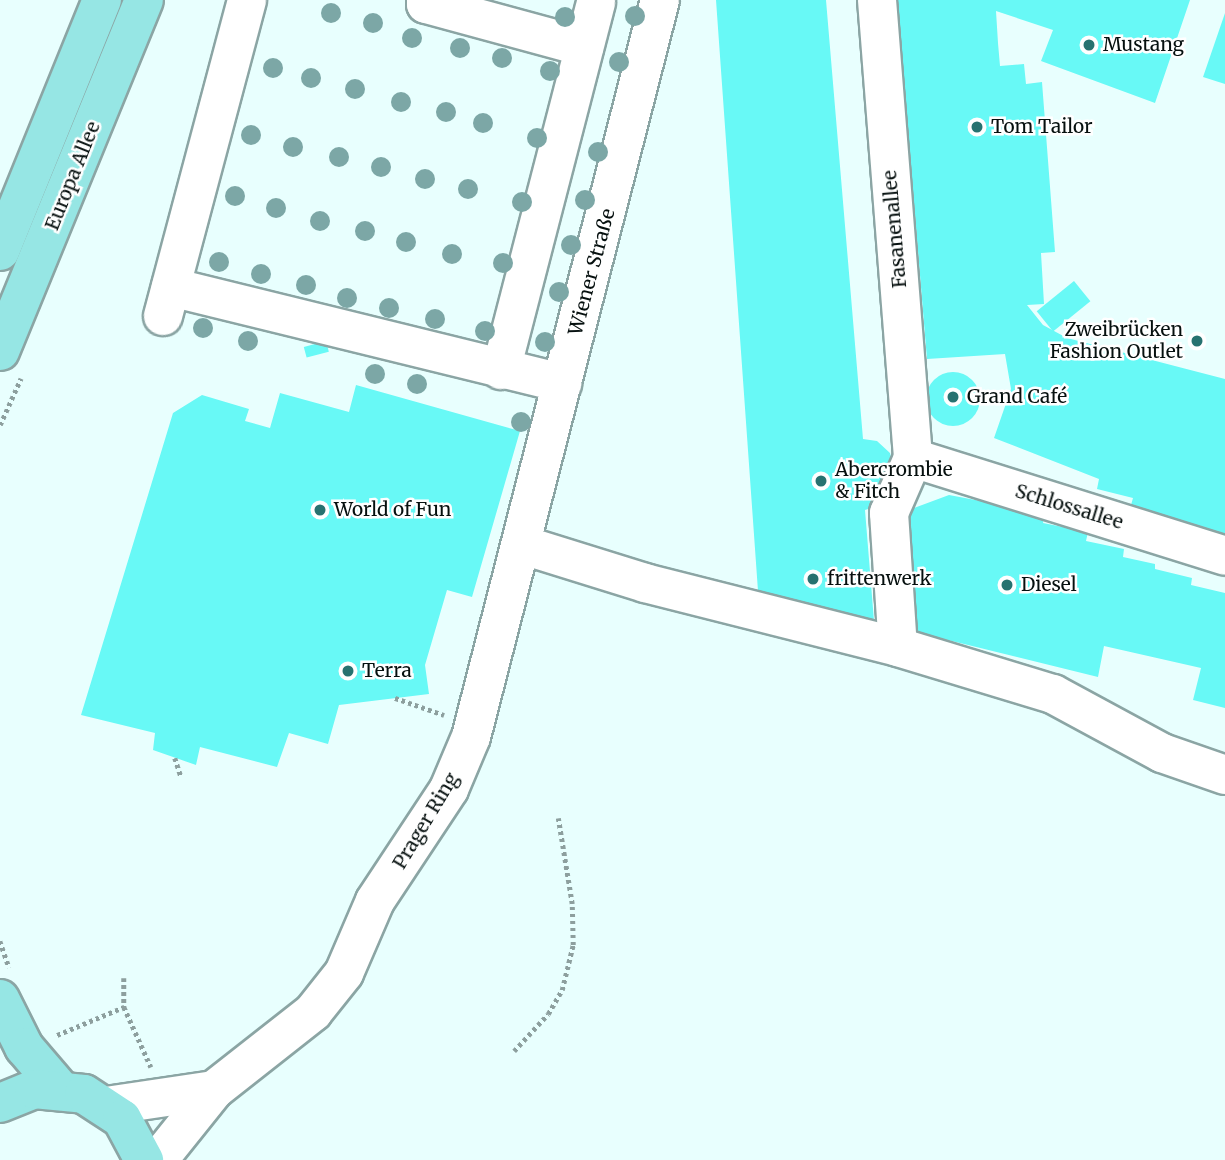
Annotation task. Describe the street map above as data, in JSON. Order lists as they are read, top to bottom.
{
  "streets": {
    "main road": ["Europa Allee"],
    "street": [
      "Fasanenallee",
      "Wiener Straße",
      "Schlossallee",
      "Prager Ring"
    ]
  },
  "crossings": [
    ["Fasanenallee", "Schlossallee"],
    ["Wiener Straße", "Prager Ring"]
  ],
  "places": [
    "Mustang",
    "Tom Tailor",
    "Zweibrücken Fashion Outlet",
    "Grand Café",
    "Abercrombie & Fitch",
    "World of Fun",
    "frittenwerk",
    "Diesel",
    "Terra"
  ]
}
